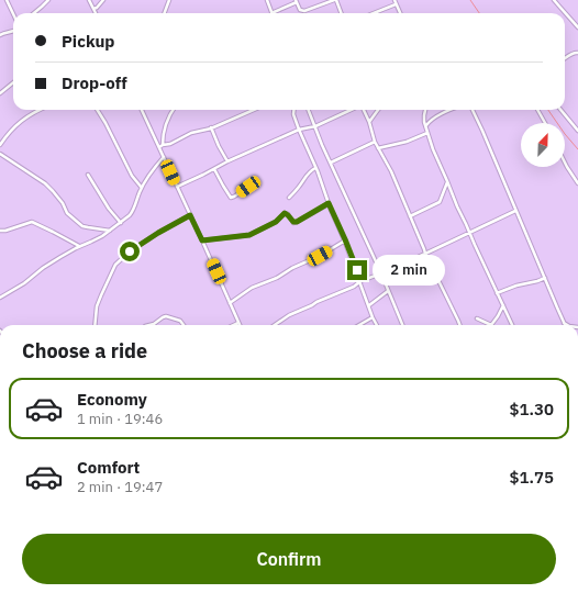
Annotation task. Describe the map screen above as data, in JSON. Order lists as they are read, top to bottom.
{
  "north": "top right",
  "page": {
    "banner": ["Pickup", "Drop-off"],
    "bubble": "2 min",
    "heading": "Choose a ride",
    "list": [
      {
        "name": "Economy",
        "note": "1 min · 19:46",
        "value": "$1.30"
      },
      {
        "name": "Comfort",
        "note": "2 min · 19:47",
        "value": "$1.75"
      }
    ],
    "buttons": "Confirm"
  }
}
